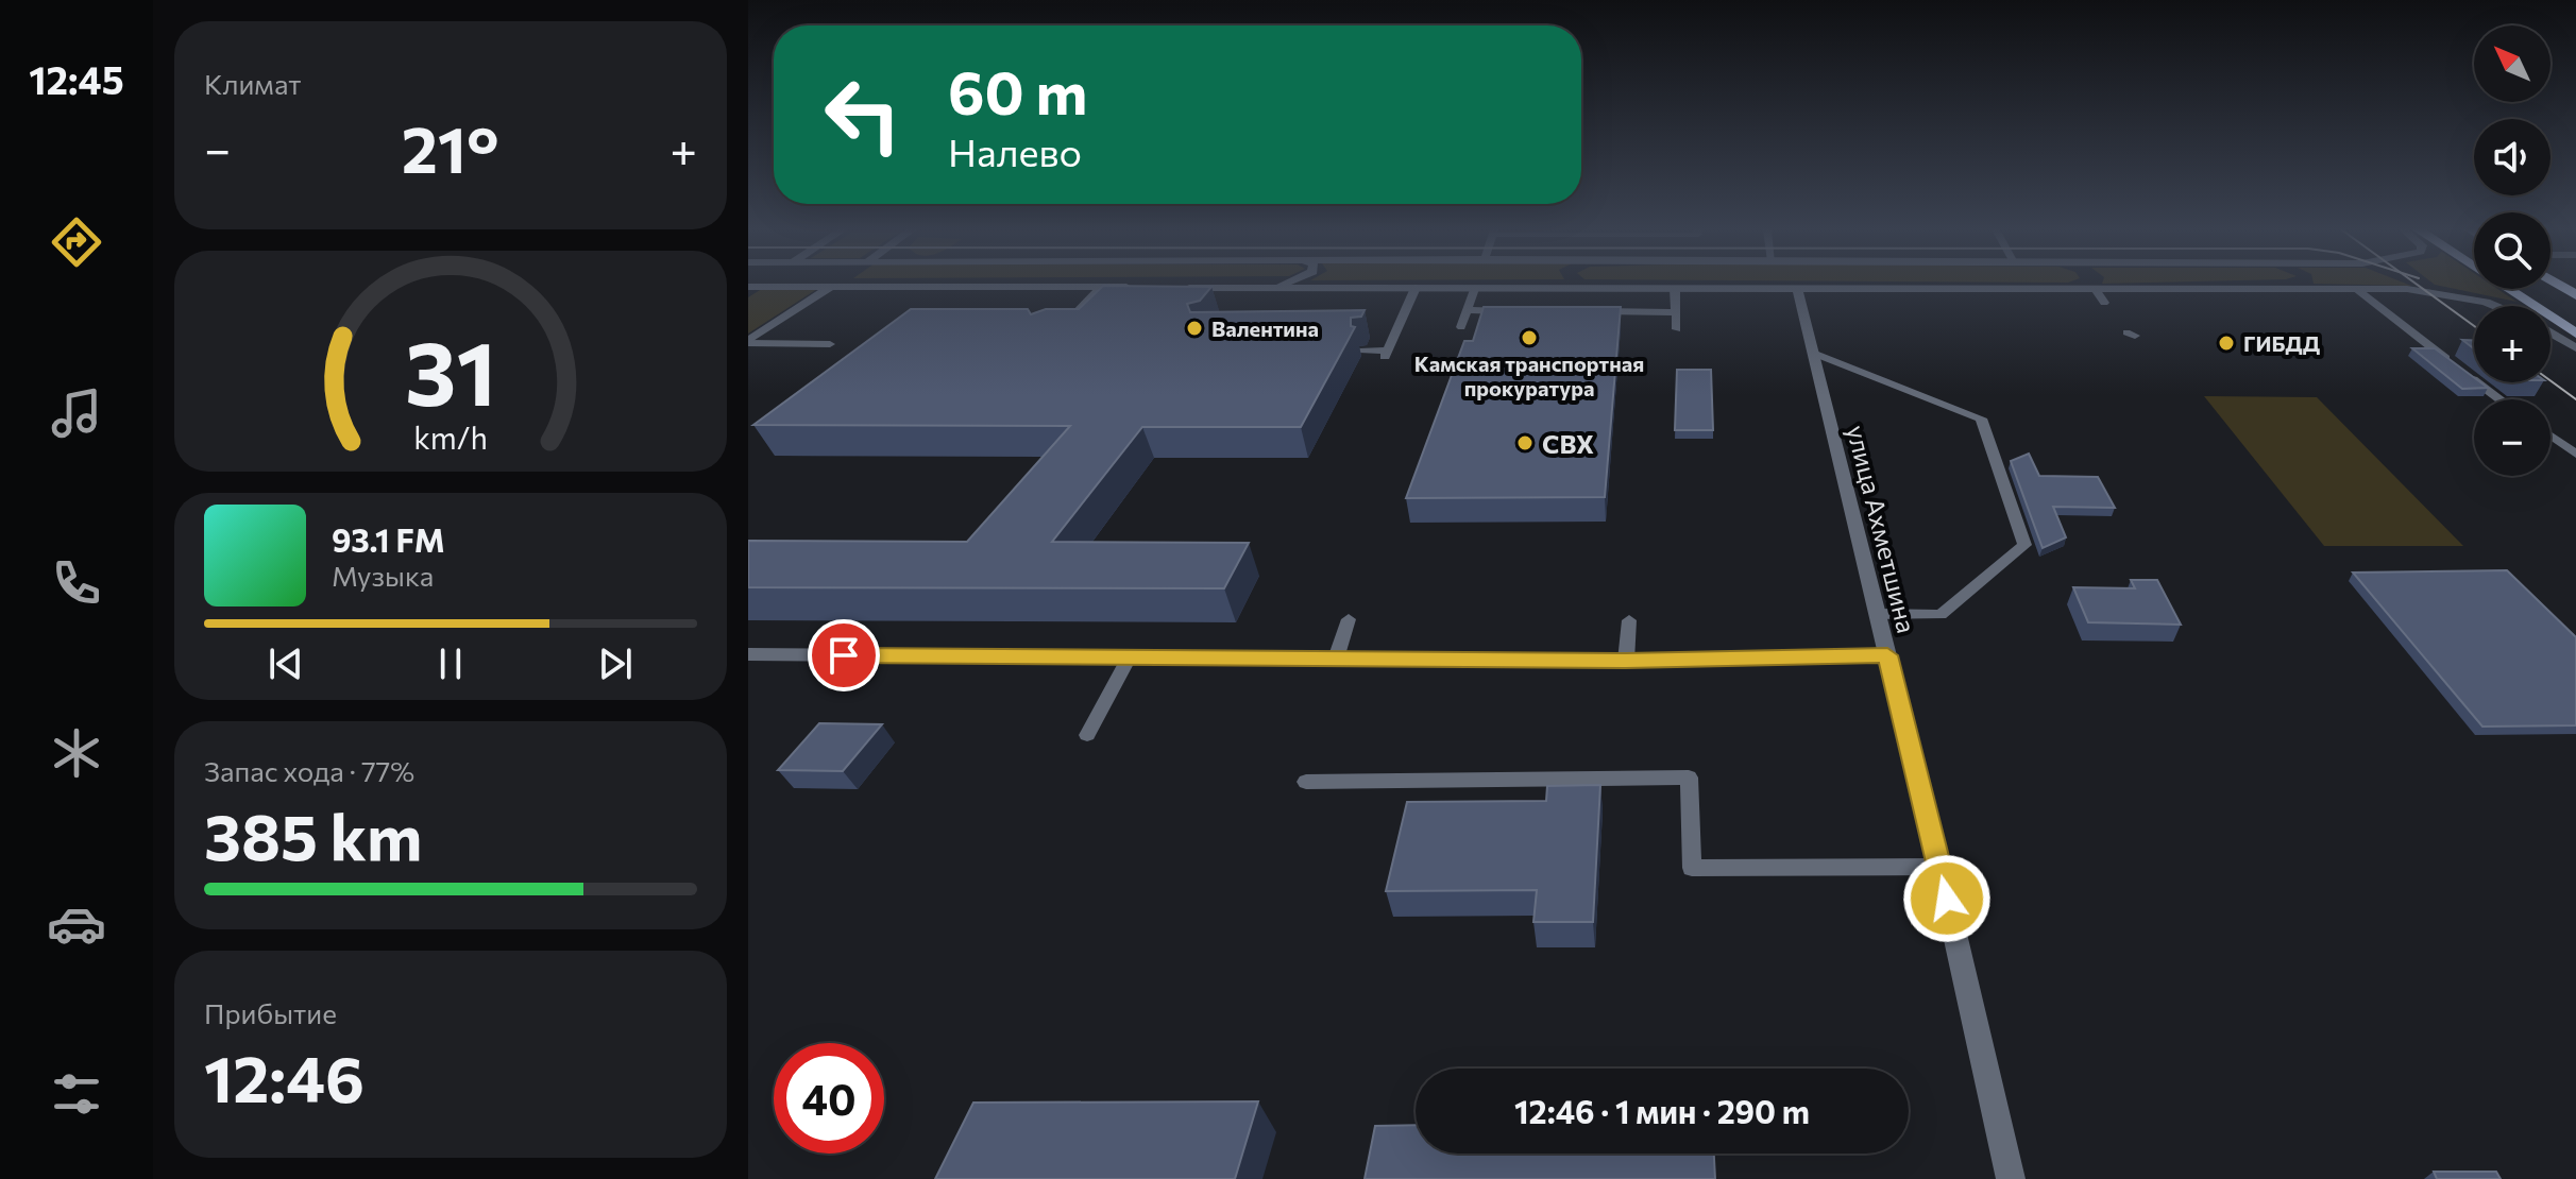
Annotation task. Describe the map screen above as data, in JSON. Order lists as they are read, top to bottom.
{
  "streets": {
    "street": ["улица Ахметшина"]
  },
  "places": [
    "Валентина",
    "Камская транспортная прокуратура",
    "ГИБДД",
    "СВХ"
  ],
  "north": "top left",
  "page": {
    "tabs": "12:45",
    "tile": [
      "Климат",
      ["Запас хода · 77%", "385 km"],
      ["Прибытие", "12:46"]
    ],
    "map_buttons": ["+", "−"],
    "turn": ["60 m", "Налево"],
    "heat": ["−", "21°", "+"],
    "song": ["93.1 FM", "Музыка"],
    "limit": "40",
    "trip": "12:46 · 1 мин · 290 m",
    "gauge": ["31", "km/h"]
  }
}
